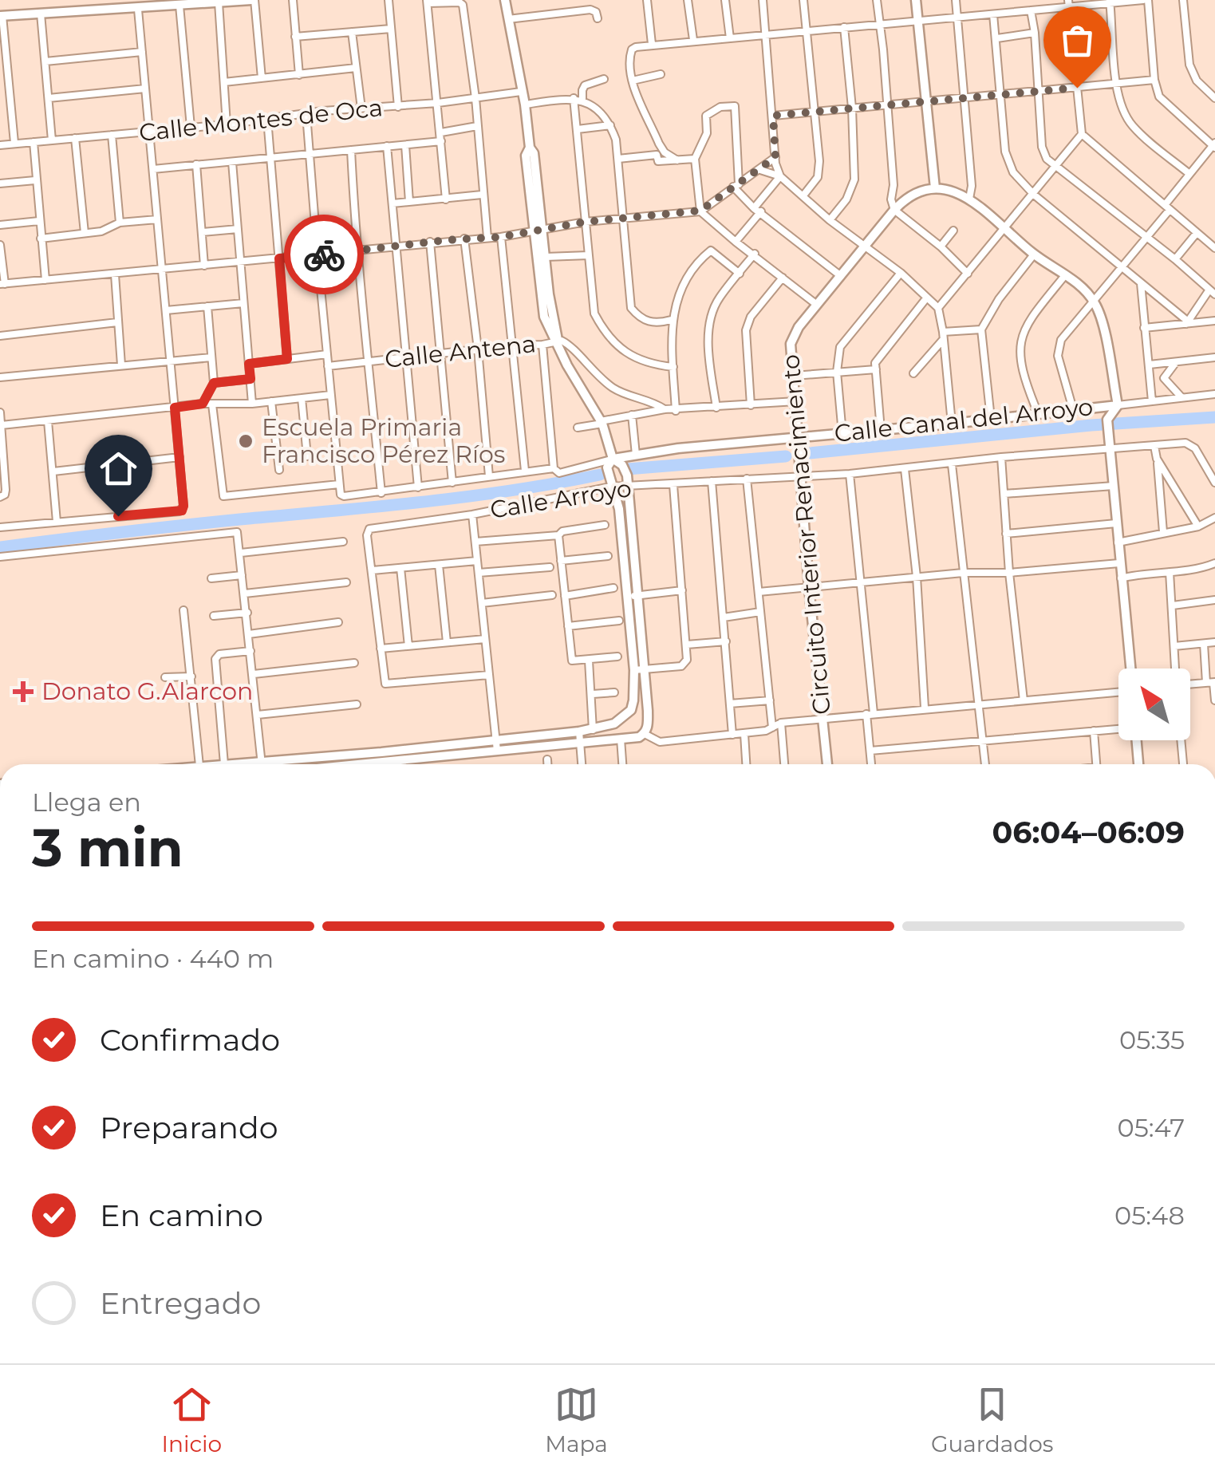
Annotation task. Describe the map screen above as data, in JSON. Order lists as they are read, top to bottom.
{
  "streets": {
    "main road": ["Calle Canal del Arroyo", "Circuito Interior Renacimiento"],
    "street": ["Calle Montes de Oca", "Calle Antena", "Calle Arroyo"]
  },
  "crossings": [
    ["Calle Canal del Arroyo", "Calle Arroyo"],
    ["Calle Canal del Arroyo", "Circuito Interior Renacimiento"],
    ["Calle Arroyo", "Circuito Interior Renacimiento"]
  ],
  "places": {
    "other": ["Escuela Primaria Francisco Pérez Ríos"],
    "health": ["Donato G.Alarcon"]
  },
  "north": "top left",
  "page": {
    "heading": ["3 min", "Llega en", "06:04–06:09"],
    "bar": "En camino · 440 m",
    "list": [
      ["Confirmado", "05:35"],
      ["Preparando", "05:47"],
      ["En camino", "05:48"],
      "Entregado"
    ],
    "tabs": ["Inicio", "Mapa", "Guardados"]
  }
}
